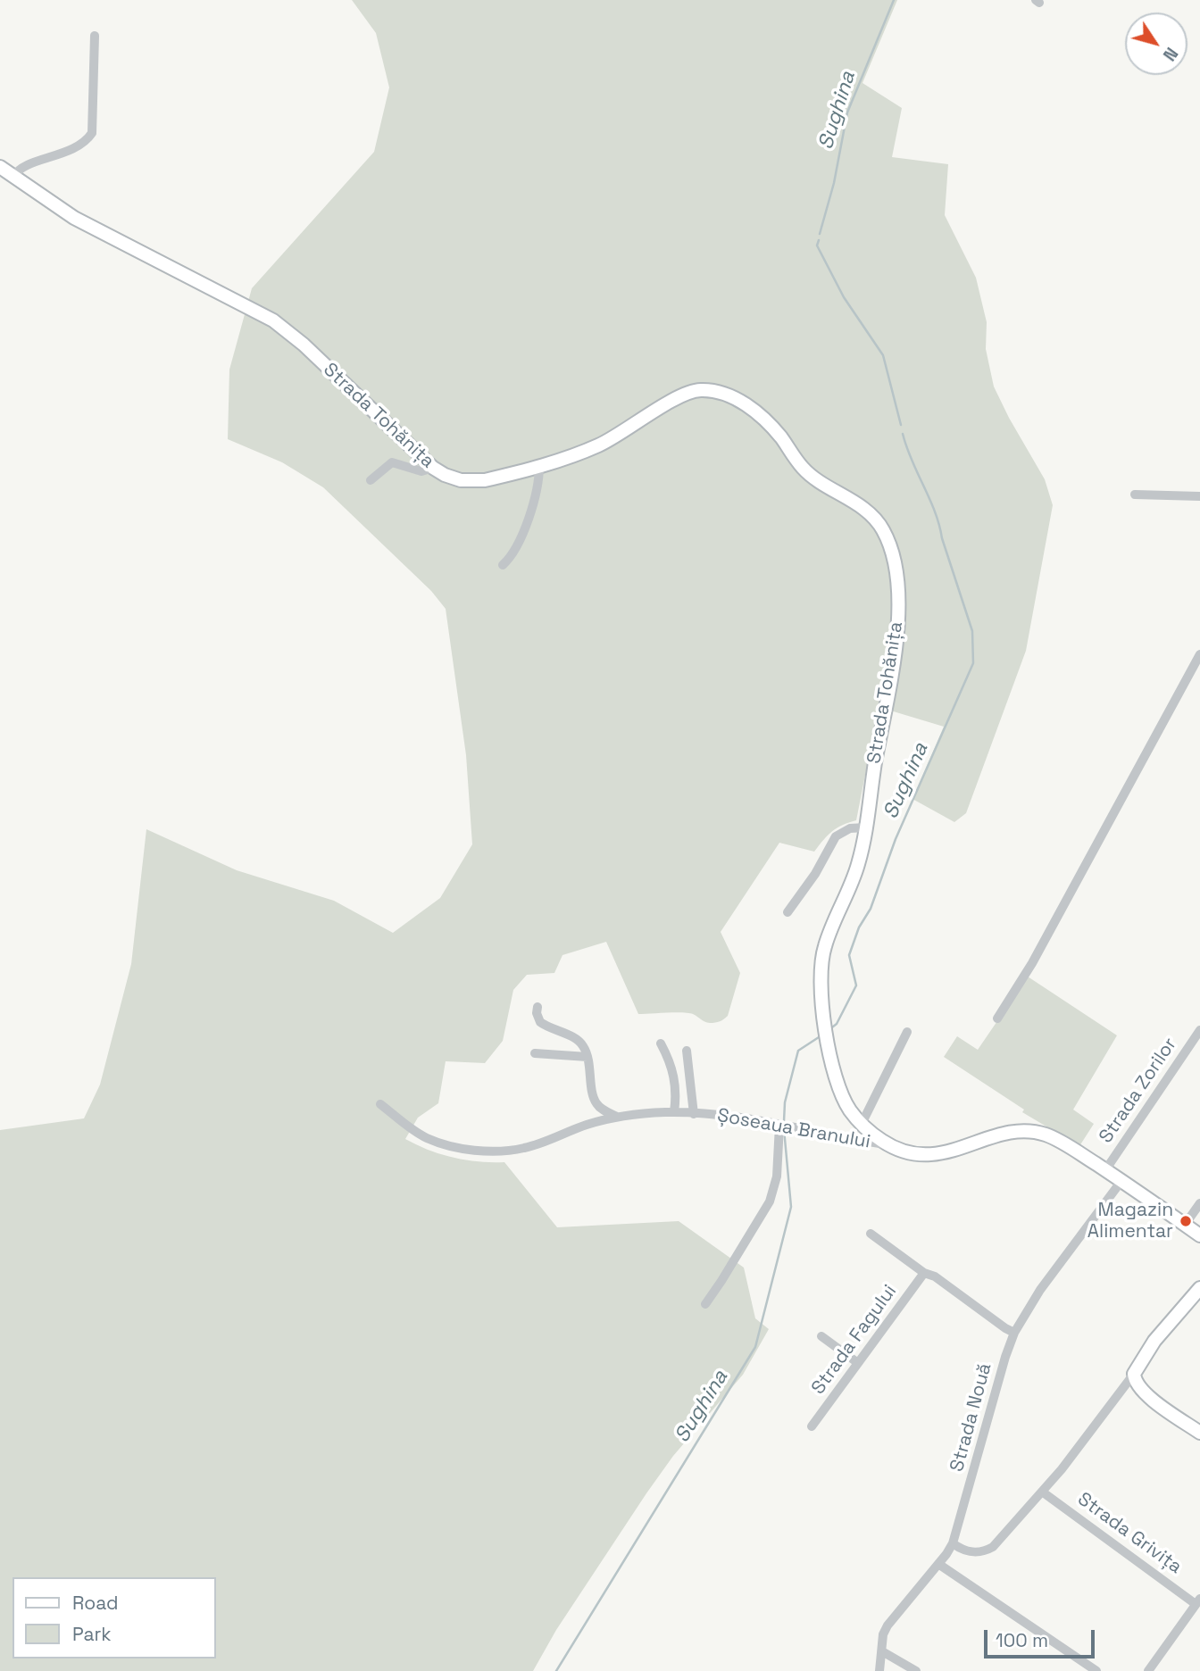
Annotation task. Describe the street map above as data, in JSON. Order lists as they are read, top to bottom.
{
  "streets": {
    "main road": ["Strada Tohănița", "Șoseaua Branului"],
    "street": [
      "Strada Zorilor",
      "Strada Fagului",
      "Strada Nouă",
      "Strada Grivița"
    ]
  },
  "crossings": [
    ["Strada Tohănița", "Șoseaua Branului"],
    ["Strada Zorilor", "Șoseaua Branului"],
    ["Șoseaua Branului", "Strada Nouă"]
  ],
  "water": ["Sughina"],
  "places": ["Magazin Alimentar"],
  "legend": ["Road", "Park"],
  "scale_bar": "100 m",
  "north": "bottom right"
}
